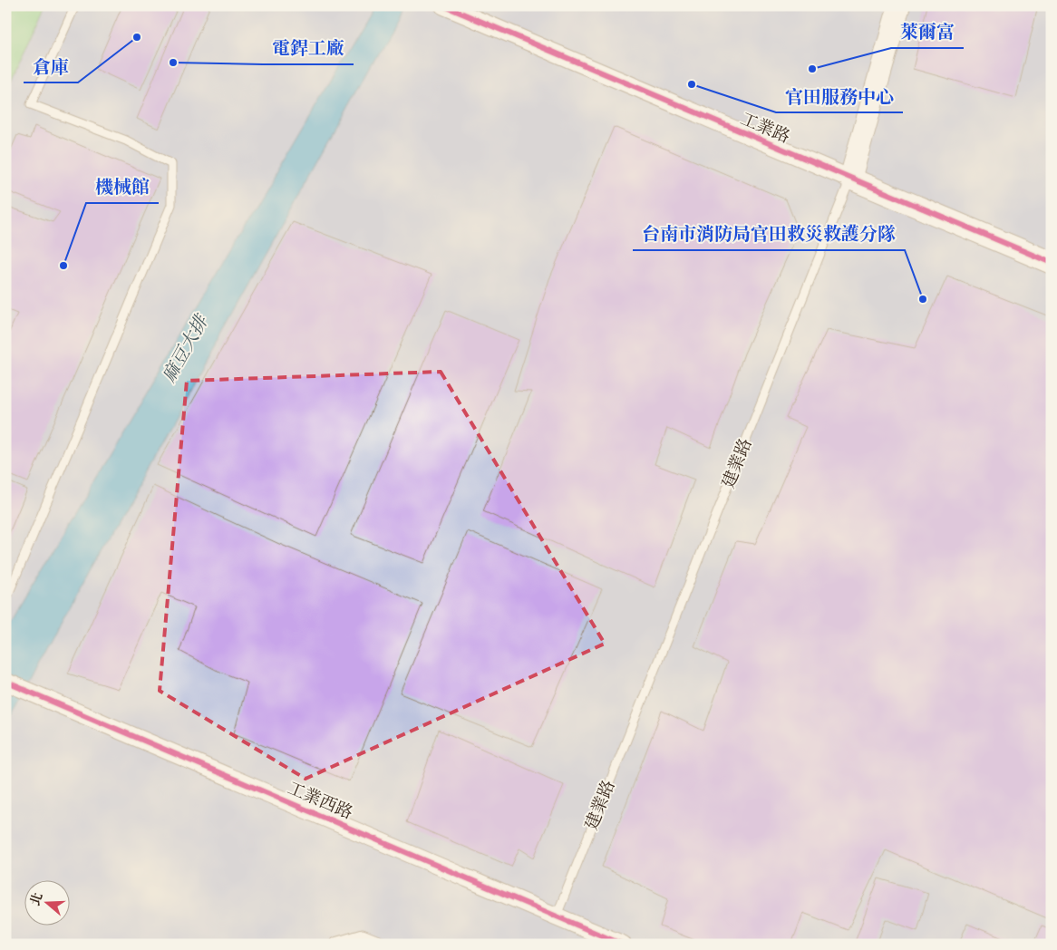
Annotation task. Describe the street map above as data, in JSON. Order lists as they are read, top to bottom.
{
  "streets": {
    "street": ["工業路", "建業路", "工業西路"]
  },
  "crossings": [
    ["工業路", "建業路"],
    ["建業路", "工業西路"]
  ],
  "water": ["麻豆大排"],
  "places": [
    "倉庫",
    "電銲工廠",
    "萊爾富",
    "官田服務中心",
    "機械館",
    "台南市消防局官田救災救護分隊"
  ],
  "north": "left"
}
